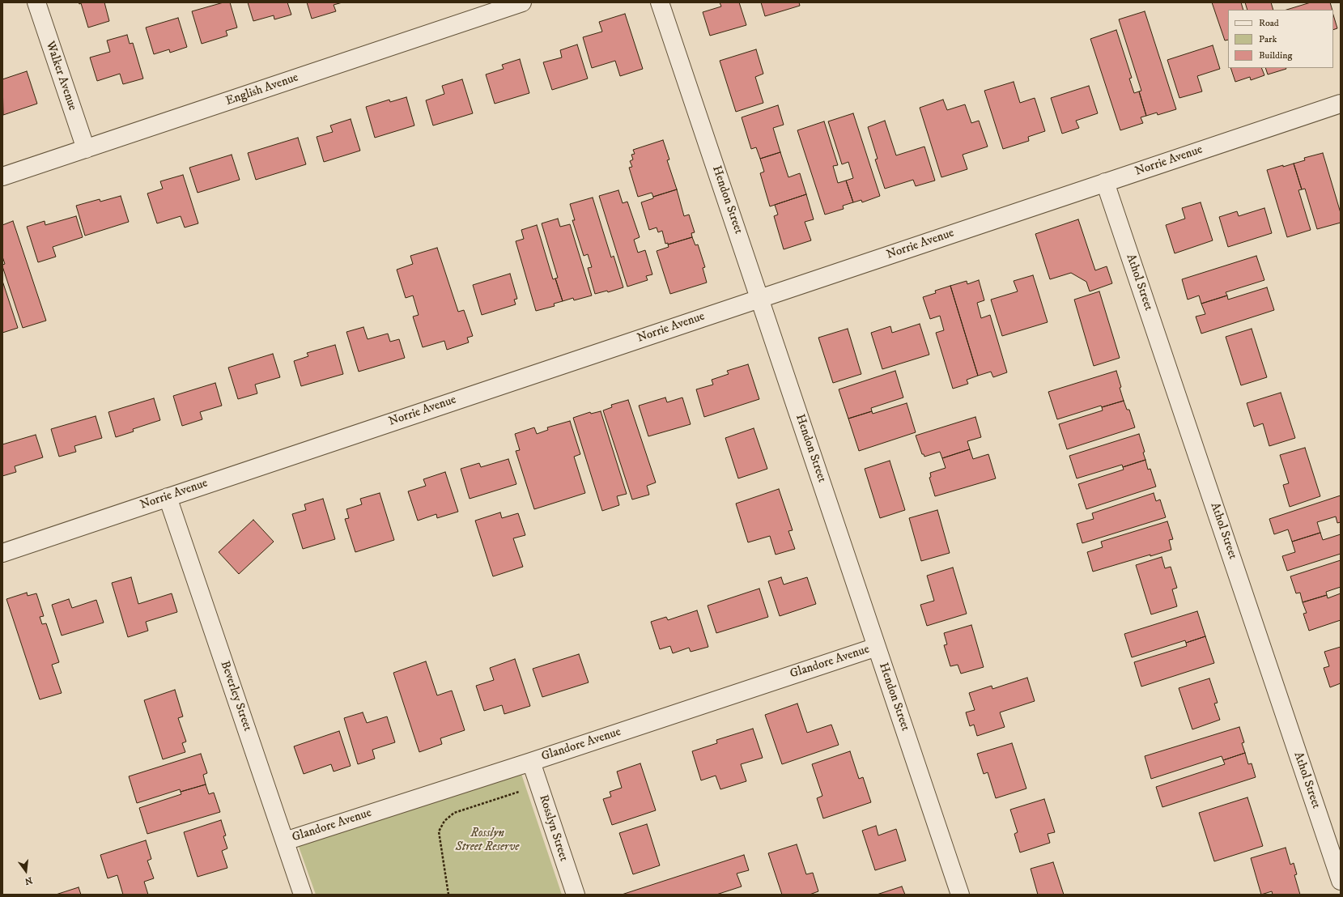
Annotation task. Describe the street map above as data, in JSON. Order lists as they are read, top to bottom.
{
  "streets": {
    "street": [
      "Walker Avenue",
      "English Avenue",
      "Norrie Avenue",
      "Hendon Street",
      "Athol Street",
      "Glandore Avenue",
      "Beverley Street",
      "Rosslyn Street"
    ]
  },
  "crossings": [
    ["Walker Avenue", "English Avenue"],
    ["Norrie Avenue", "Hendon Street"],
    ["Norrie Avenue", "Athol Street"],
    ["Norrie Avenue", "Beverley Street"],
    ["Hendon Street", "Glandore Avenue"],
    ["Glandore Avenue", "Beverley Street"],
    ["Glandore Avenue", "Rosslyn Street"]
  ],
  "parks": ["Rosslyn Street Reserve"],
  "legend": ["Road", "Park", "Building"],
  "north": "bottom"
}
